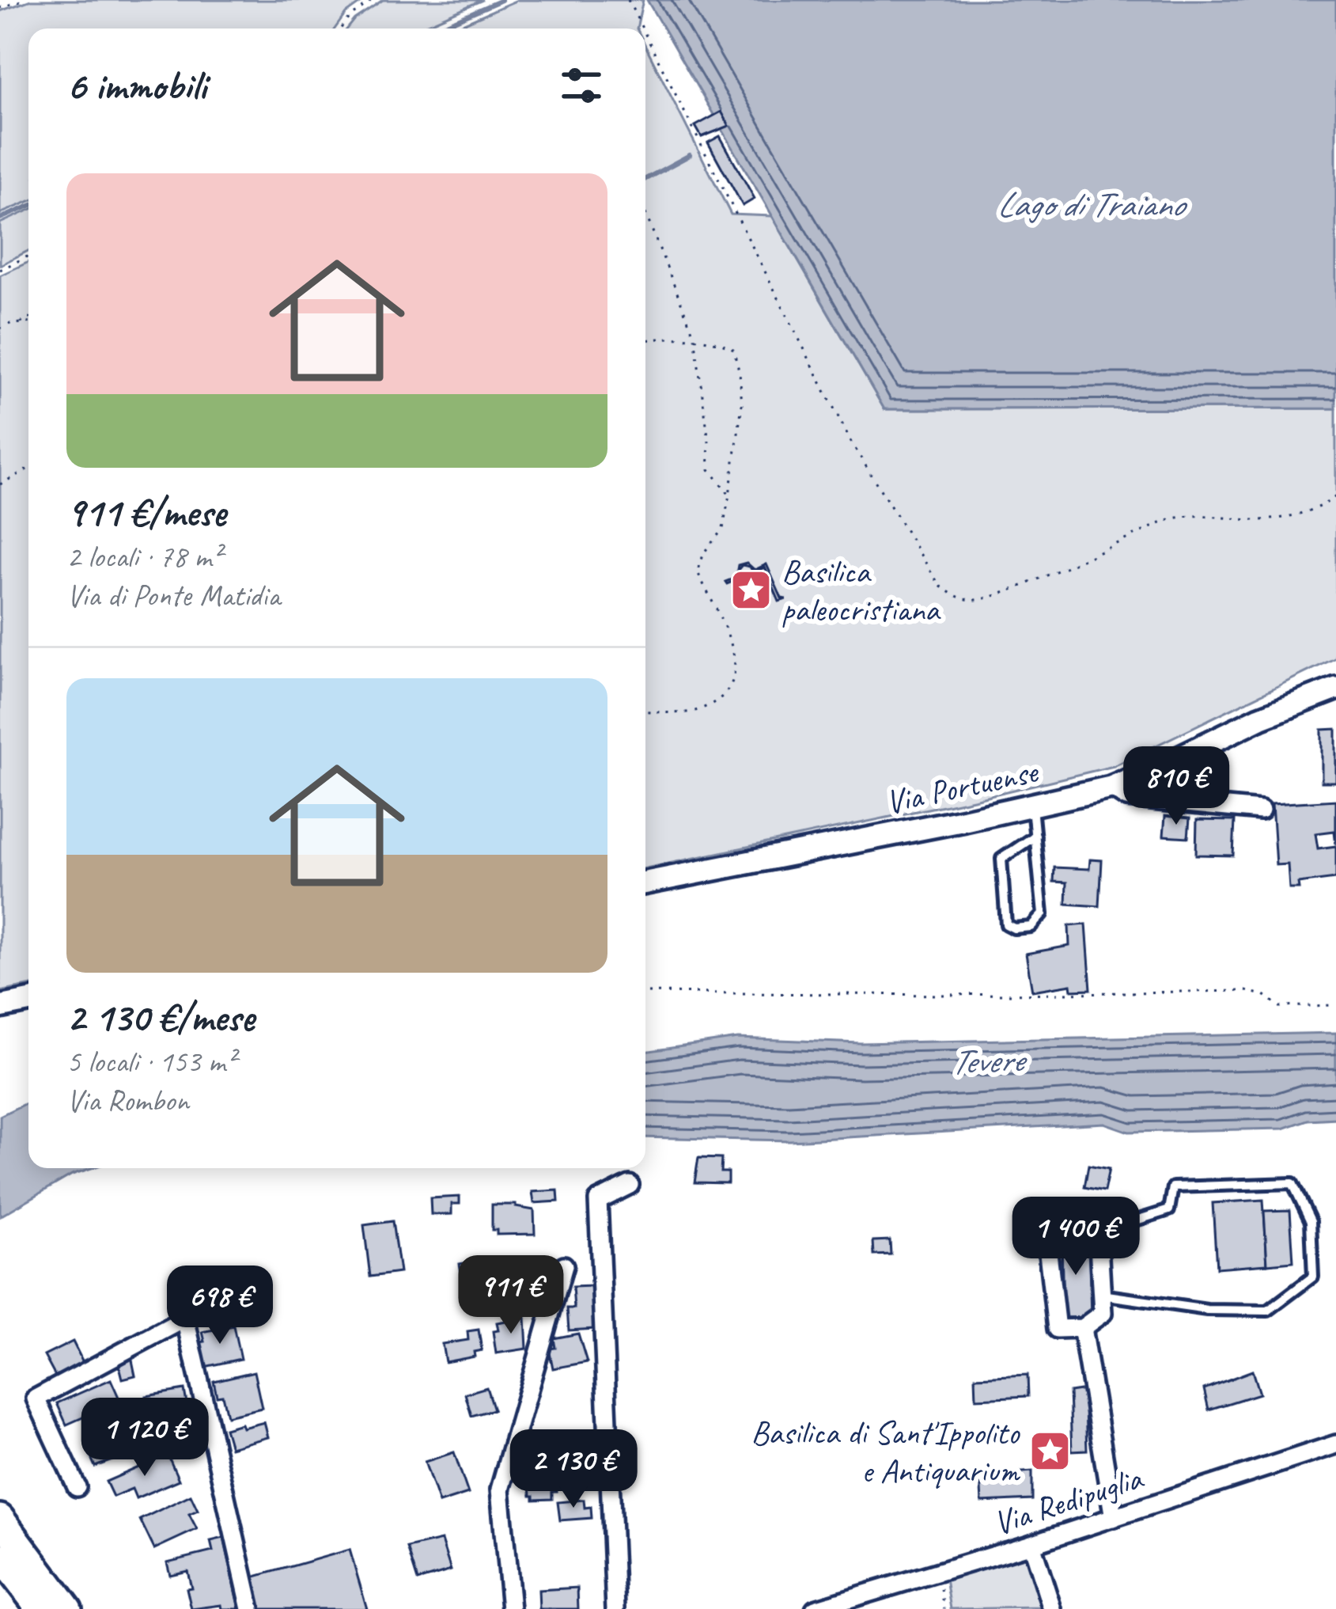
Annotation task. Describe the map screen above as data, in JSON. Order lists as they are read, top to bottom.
{
  "streets": {
    "street": ["Via Portuense", "Via Redipuglia"]
  },
  "water": ["Lago di Traiano", "Tevere"],
  "places": {
    "place": ["Basilica paleocristiana", "Basilica di Sant'Ippolito e Antiquarium"]
  },
  "page": {
    "heading": "6 immobili",
    "list": [
      {
        "name": "911 €/mese",
        "note": "2 locali · 78 m² · Via di Ponte Matidia"
      },
      {
        "name": "2 130 €/mese",
        "note": "5 locali · 153 m² · Via Rombon"
      }
    ],
    "price": [
      "810 €",
      "1 400 €",
      "911 €",
      "698 €",
      "1 120 €",
      "2 130 €"
    ]
  }
}
